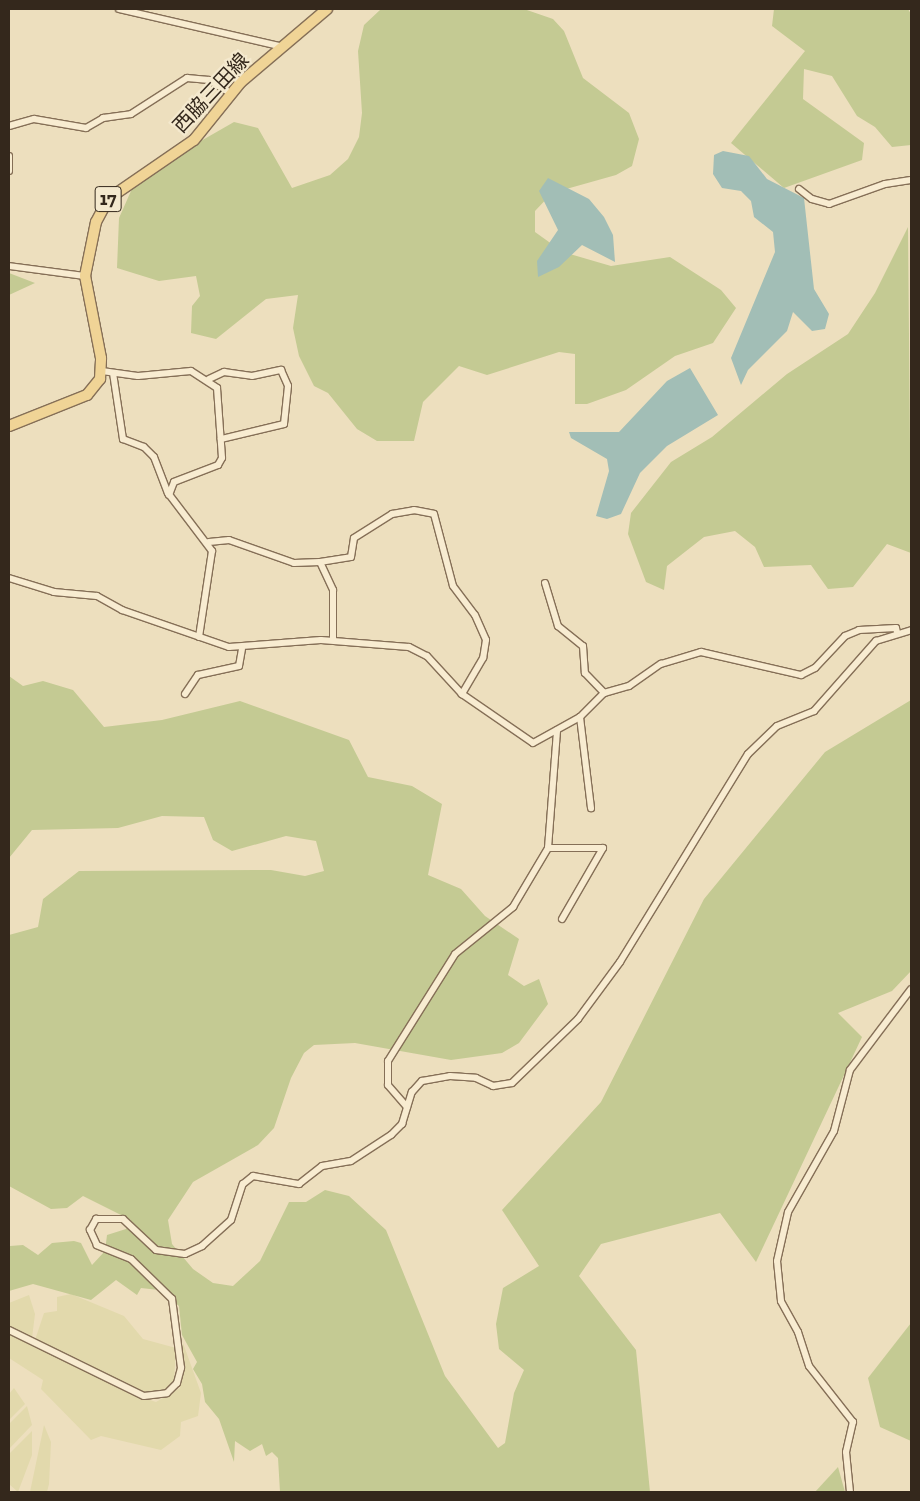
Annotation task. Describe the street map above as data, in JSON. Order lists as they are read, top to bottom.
{
  "streets": {
    "main road": ["西脇三田線", "17"]
  }
}
